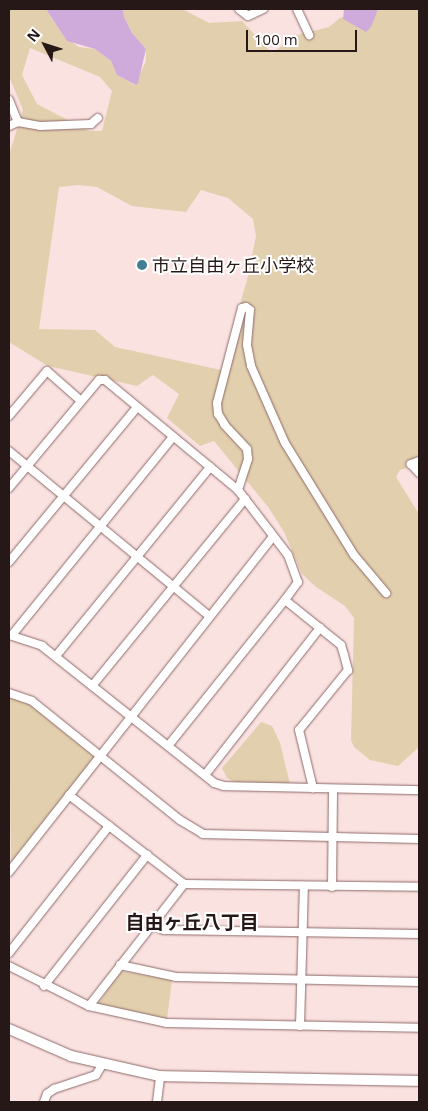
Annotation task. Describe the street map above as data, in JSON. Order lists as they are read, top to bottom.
{
  "districts": ["自由ヶ丘八丁目"],
  "places": ["市立自由ヶ丘小学校"],
  "scale_bar": "100 m",
  "north": "top left"
}
